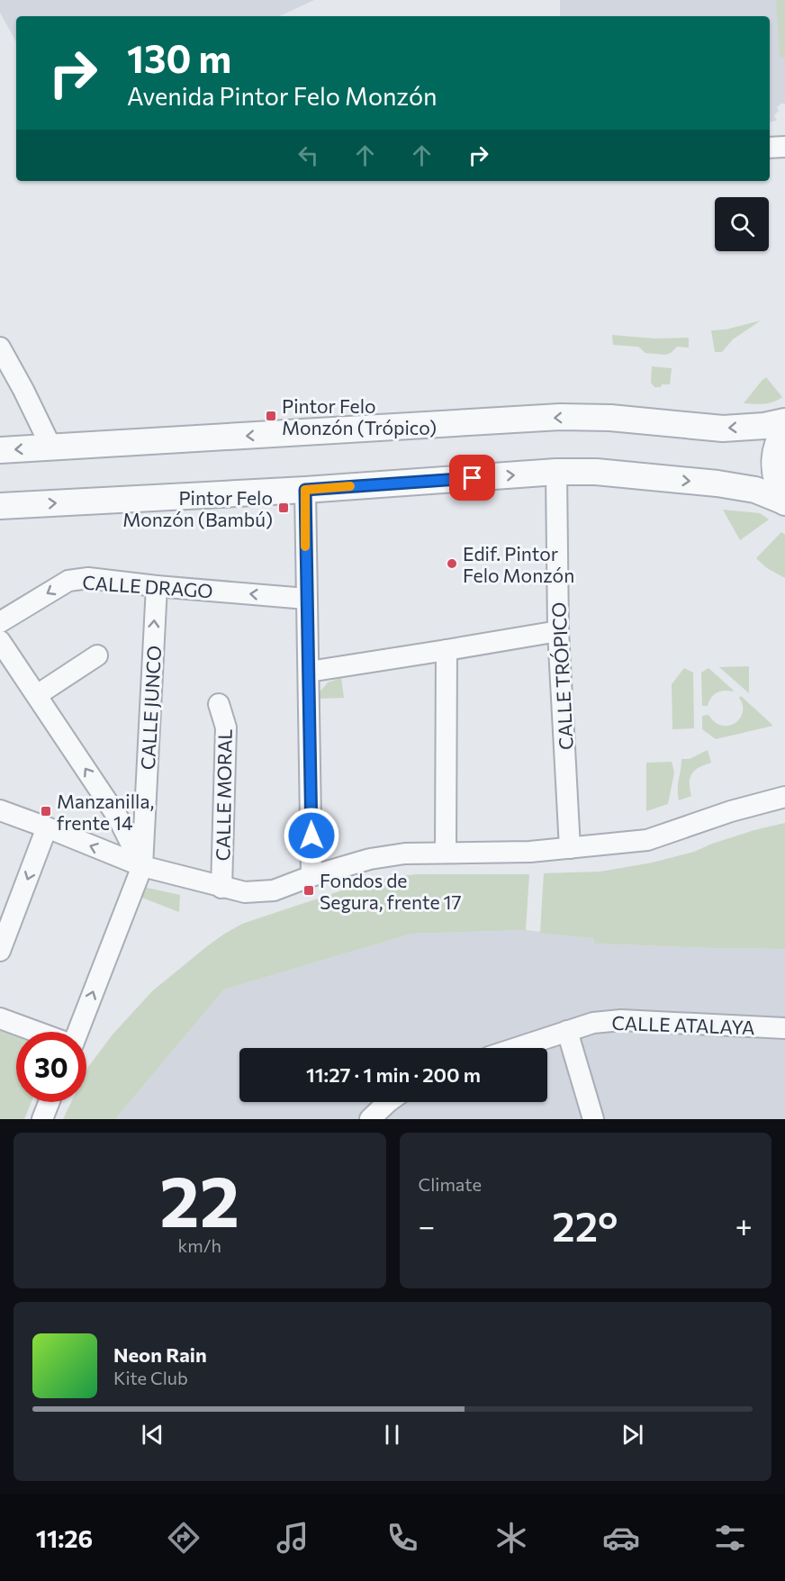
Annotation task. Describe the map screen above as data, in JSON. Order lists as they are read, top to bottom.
{
  "streets": {
    "street": [
      "CALLE DRAGO",
      "CALLE TRÓPICO",
      "CALLE JUNCO",
      "CALLE MORAL",
      "CALLE ATALAYA"
    ]
  },
  "crossings": [
    ["CALLE DRAGO", "CALLE JUNCO"]
  ],
  "places": {
    "transit": [
      "Pintor Felo Monzón (Trópico)",
      "Pintor Felo Monzón (Bambú)",
      "Manzanilla, frente 14",
      "Fondos de Segura, frente 17"
    ],
    "other": ["Edif. Pintor Felo Monzón"]
  },
  "page": {
    "turn": ["130 m", "Avenida Pintor Felo Monzón"],
    "limit": "30",
    "trip": "11:27 · 1 min · 200 m",
    "tile": [
      ["22", "km/h"],
      "Climate"
    ],
    "heat": ["−", "22°", "+"],
    "song": ["Neon Rain", "Kite Club"],
    "tabs": "11:26"
  }
}
